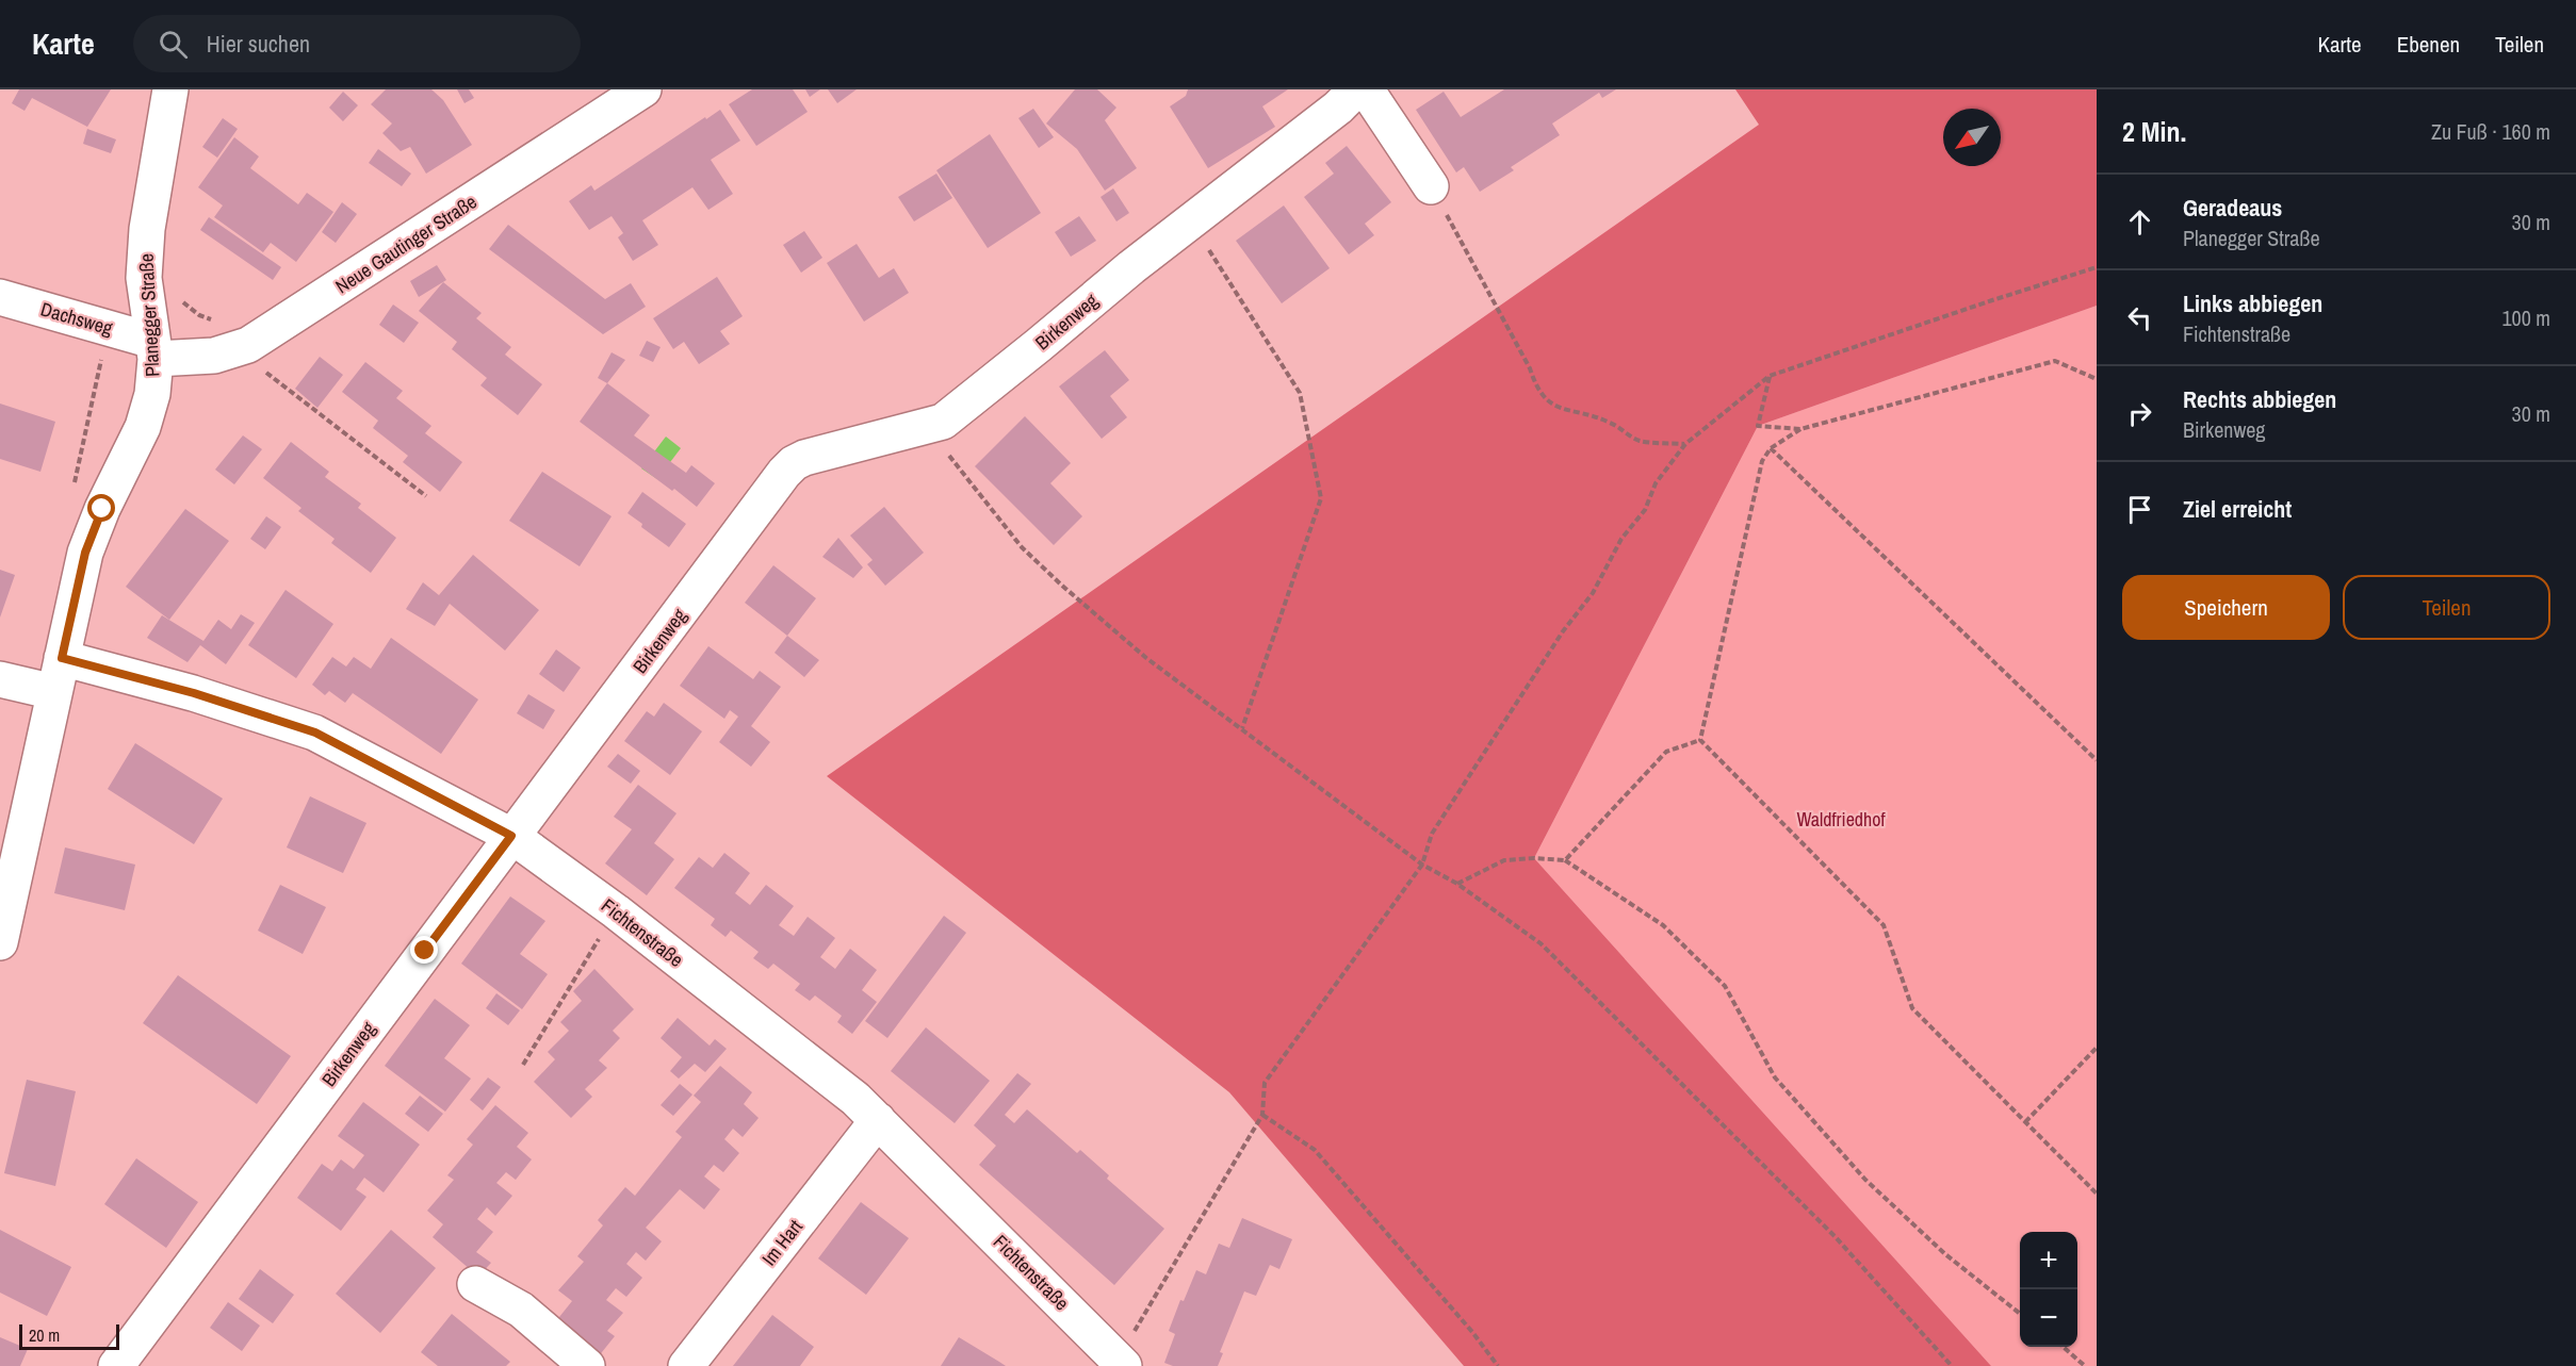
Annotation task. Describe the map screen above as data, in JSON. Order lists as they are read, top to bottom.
{
  "streets": {
    "street": [
      "Neue Gautinger Straße",
      "Planegger Straße",
      "Dachsweg",
      "Birkenweg",
      "Fichtenstraße",
      "Im Hart"
    ]
  },
  "crossings": [
    ["Neue Gautinger Straße", "Planegger Straße"],
    ["Neue Gautinger Straße", "Dachsweg"],
    ["Planegger Straße", "Dachsweg"],
    ["Planegger Straße", "Fichtenstraße"],
    ["Birkenweg", "Fichtenstraße"],
    ["Fichtenstraße", "Im Hart"]
  ],
  "parks": ["Waldfriedhof"],
  "scale_bar": "20 m",
  "north": "bottom left",
  "page": {
    "header": "Karte",
    "search": "Hier suchen",
    "nav": ["Karte", "Ebenen", "Teilen"],
    "heading": ["2 Min.", "Zu Fuß · 160 m"],
    "list": [
      ["Geradeaus", "Planegger Straße", "30 m"],
      ["Links abbiegen", "Fichtenstraße", "100 m"],
      ["Rechts abbiegen", "Birkenweg", "30 m"],
      "Ziel erreicht"
    ],
    "buttons": ["Speichern", "Teilen"],
    "map_buttons": ["+", "−"],
    "scale": "20 m"
  }
}
